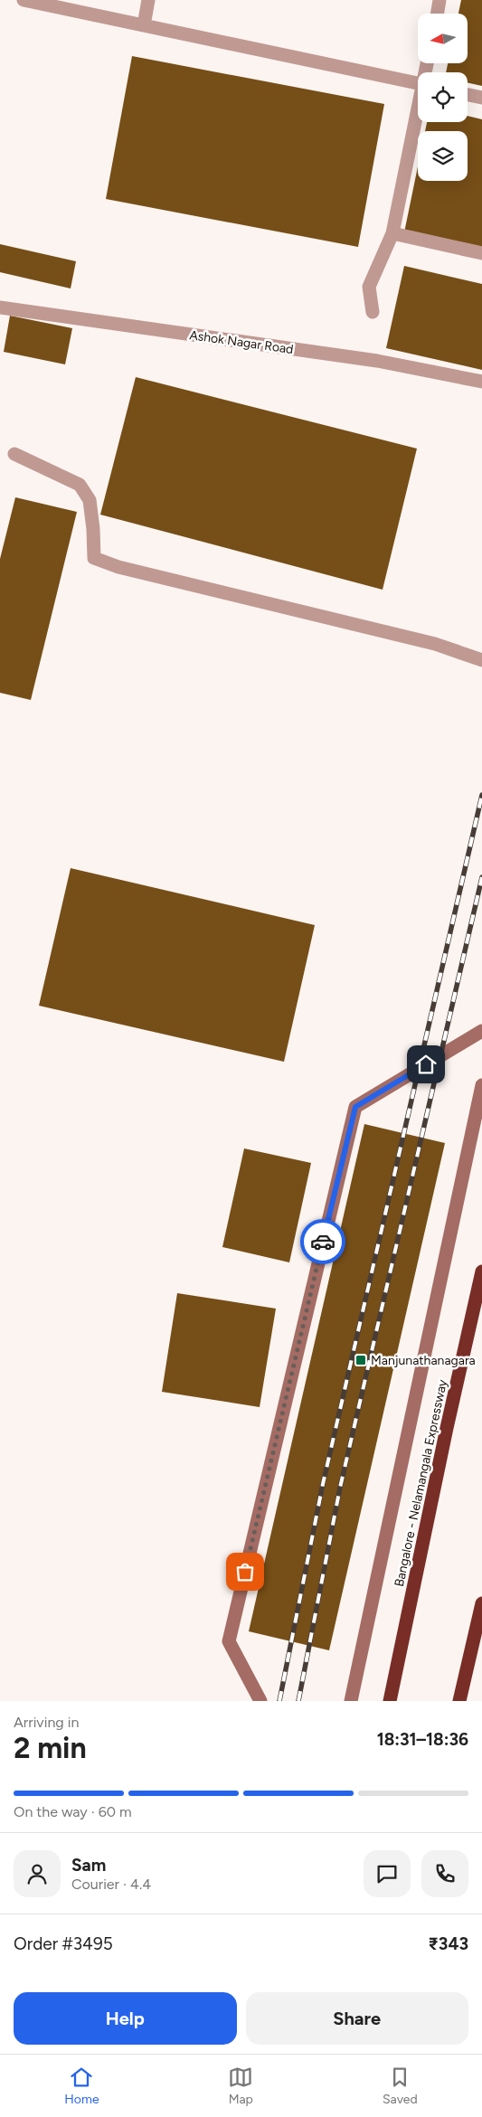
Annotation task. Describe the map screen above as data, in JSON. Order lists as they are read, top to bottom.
{
  "streets": {
    "highway": ["Bangalore - Nelamangala Expressway"],
    "street": ["Ashok Nagar Road"]
  },
  "places": {
    "transit": ["Manjunathanagara"]
  },
  "north": "left",
  "page": {
    "heading": ["2 min", "Arriving in", "18:31–18:36"],
    "panel": [
      "Sam",
      "Courier · 4.4",
      "Order #3495",
      "₹343"
    ],
    "bar": "On the way · 60 m",
    "buttons": ["Help", "Share"],
    "tabs": ["Home", "Map", "Saved"]
  }
}
